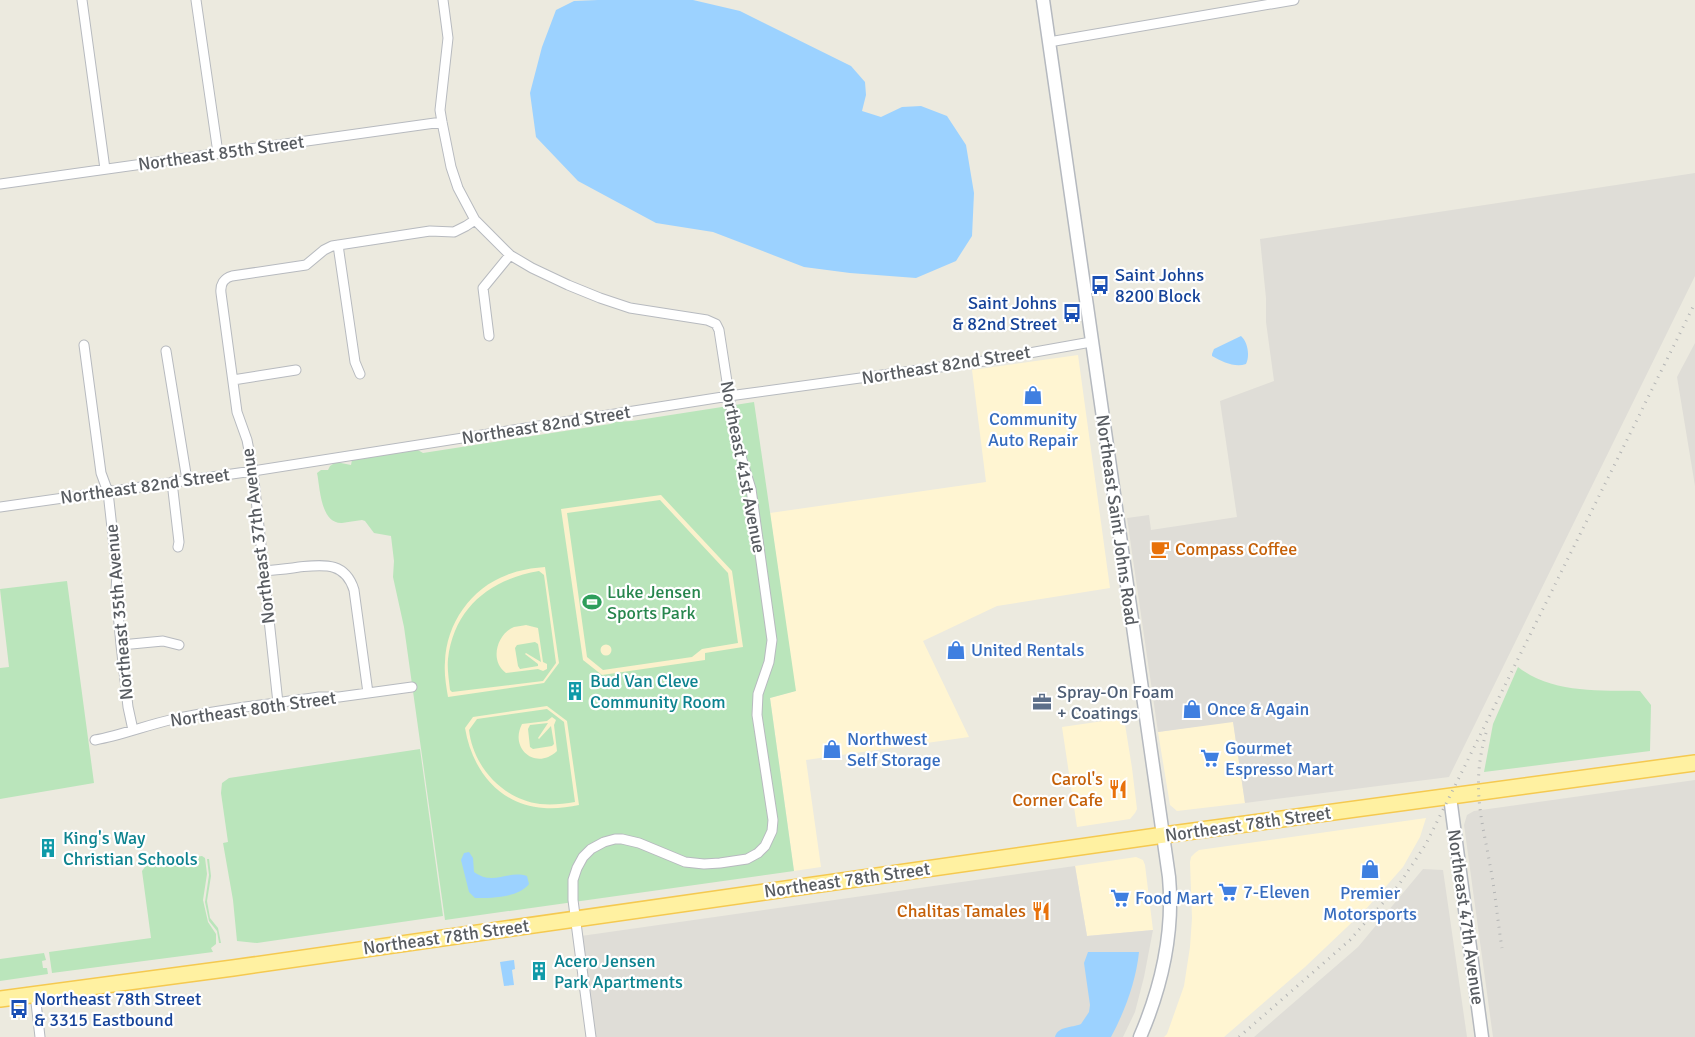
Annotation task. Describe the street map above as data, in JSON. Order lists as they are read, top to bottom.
{
  "streets": {
    "main road": ["Northeast Saint Johns Road", "Northeast 78th Street", "Northeast 47th Avenue"],
    "street": [
      "Northeast 85th Street",
      "Northeast 82nd Street",
      "Northeast 41st Avenue",
      "Northeast 37th Avenue",
      "Northeast 35th Avenue",
      "Northeast 80th Street"
    ]
  },
  "crossings": [
    ["Northeast 82nd Street", "Northeast 41st Avenue"],
    ["Northeast 82nd Street", "Northeast Saint Johns Road"],
    ["Northeast 82nd Street", "Northeast 37th Avenue"],
    ["Northeast 82nd Street", "Northeast 35th Avenue"],
    ["Northeast 41st Avenue", "Northeast 78th Street"],
    ["Northeast Saint Johns Road", "Northeast 78th Street"],
    ["Northeast 37th Avenue", "Northeast 80th Street"],
    ["Northeast 35th Avenue", "Northeast 80th Street"],
    ["Northeast 78th Street", "Northeast 47th Avenue"]
  ],
  "places": {
    "bus stop": ["Saint Johns 8200 Block", "Saint Johns & 82nd Street", "Northeast 78th Street & 3315 Eastbound"],
    "shop": [
      "Community Auto Repair",
      "United Rentals",
      "Once & Again",
      "Northwest Self Storage",
      "Premier Motorsports"
    ],
    "cafe": ["Compass Coffee"],
    "sports": ["Luke Jensen Sports Park"],
    "building": ["Bud Van Cleve Community Room", "King's Way Christian Schools", "Acero Jensen Park Apartments"],
    "office": ["Spray-On Foam + Coatings"],
    "supermarket": ["Gourmet Espresso Mart", "7-Eleven", "Food Mart"],
    "restaurant": ["Carol's Corner Cafe", "Chalitas Tamales"]
  }
}
